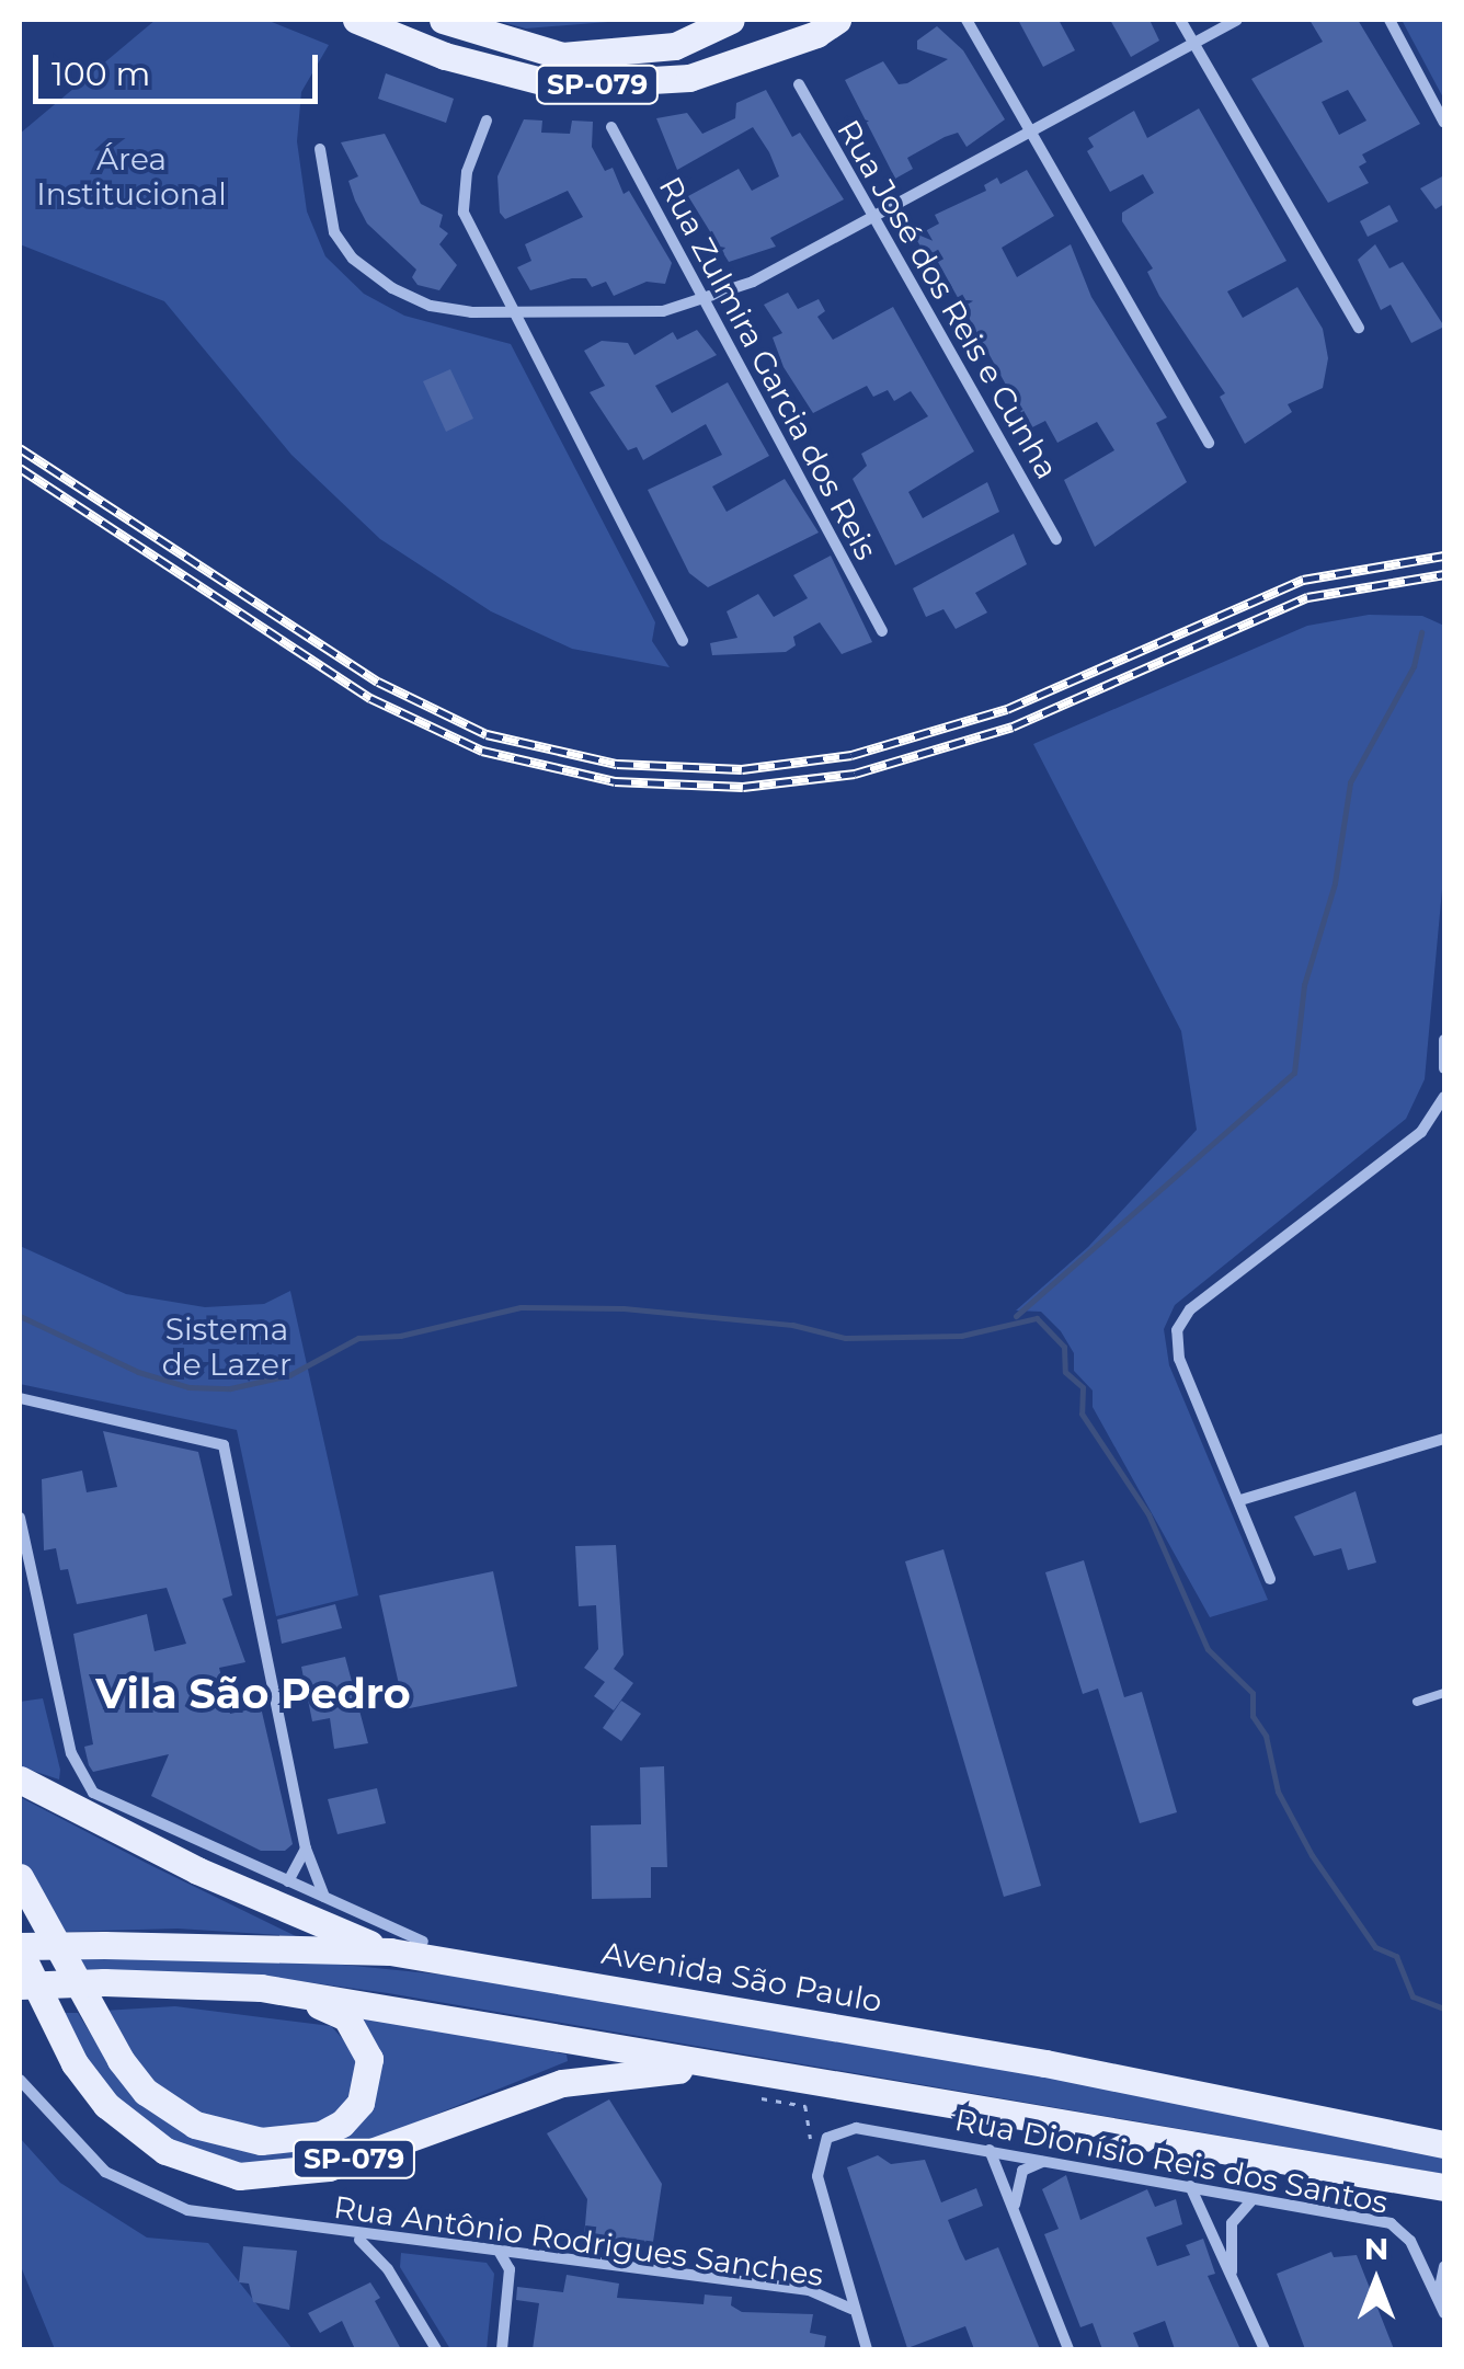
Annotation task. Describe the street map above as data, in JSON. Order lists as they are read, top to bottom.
{
  "streets": {
    "main road": ["SP-079", "Avenida São Paulo"],
    "street": [
      "Rua José dos Reis e Cunha",
      "Rua Zulmira Garcia dos Reis",
      "Rua Dionísio Reis dos Santos",
      "Rua Antônio Rodrigues Sanches"
    ]
  },
  "crossings": [
    ["SP-079", "Avenida São Paulo"],
    ["Rua Dionísio Reis dos Santos", "Rua Antônio Rodrigues Sanches"]
  ],
  "districts": ["Vila São Pedro"],
  "parks": ["Área Institucional", "Sistema de Lazer"],
  "scale_bar": "100 m",
  "north": "top"
}
